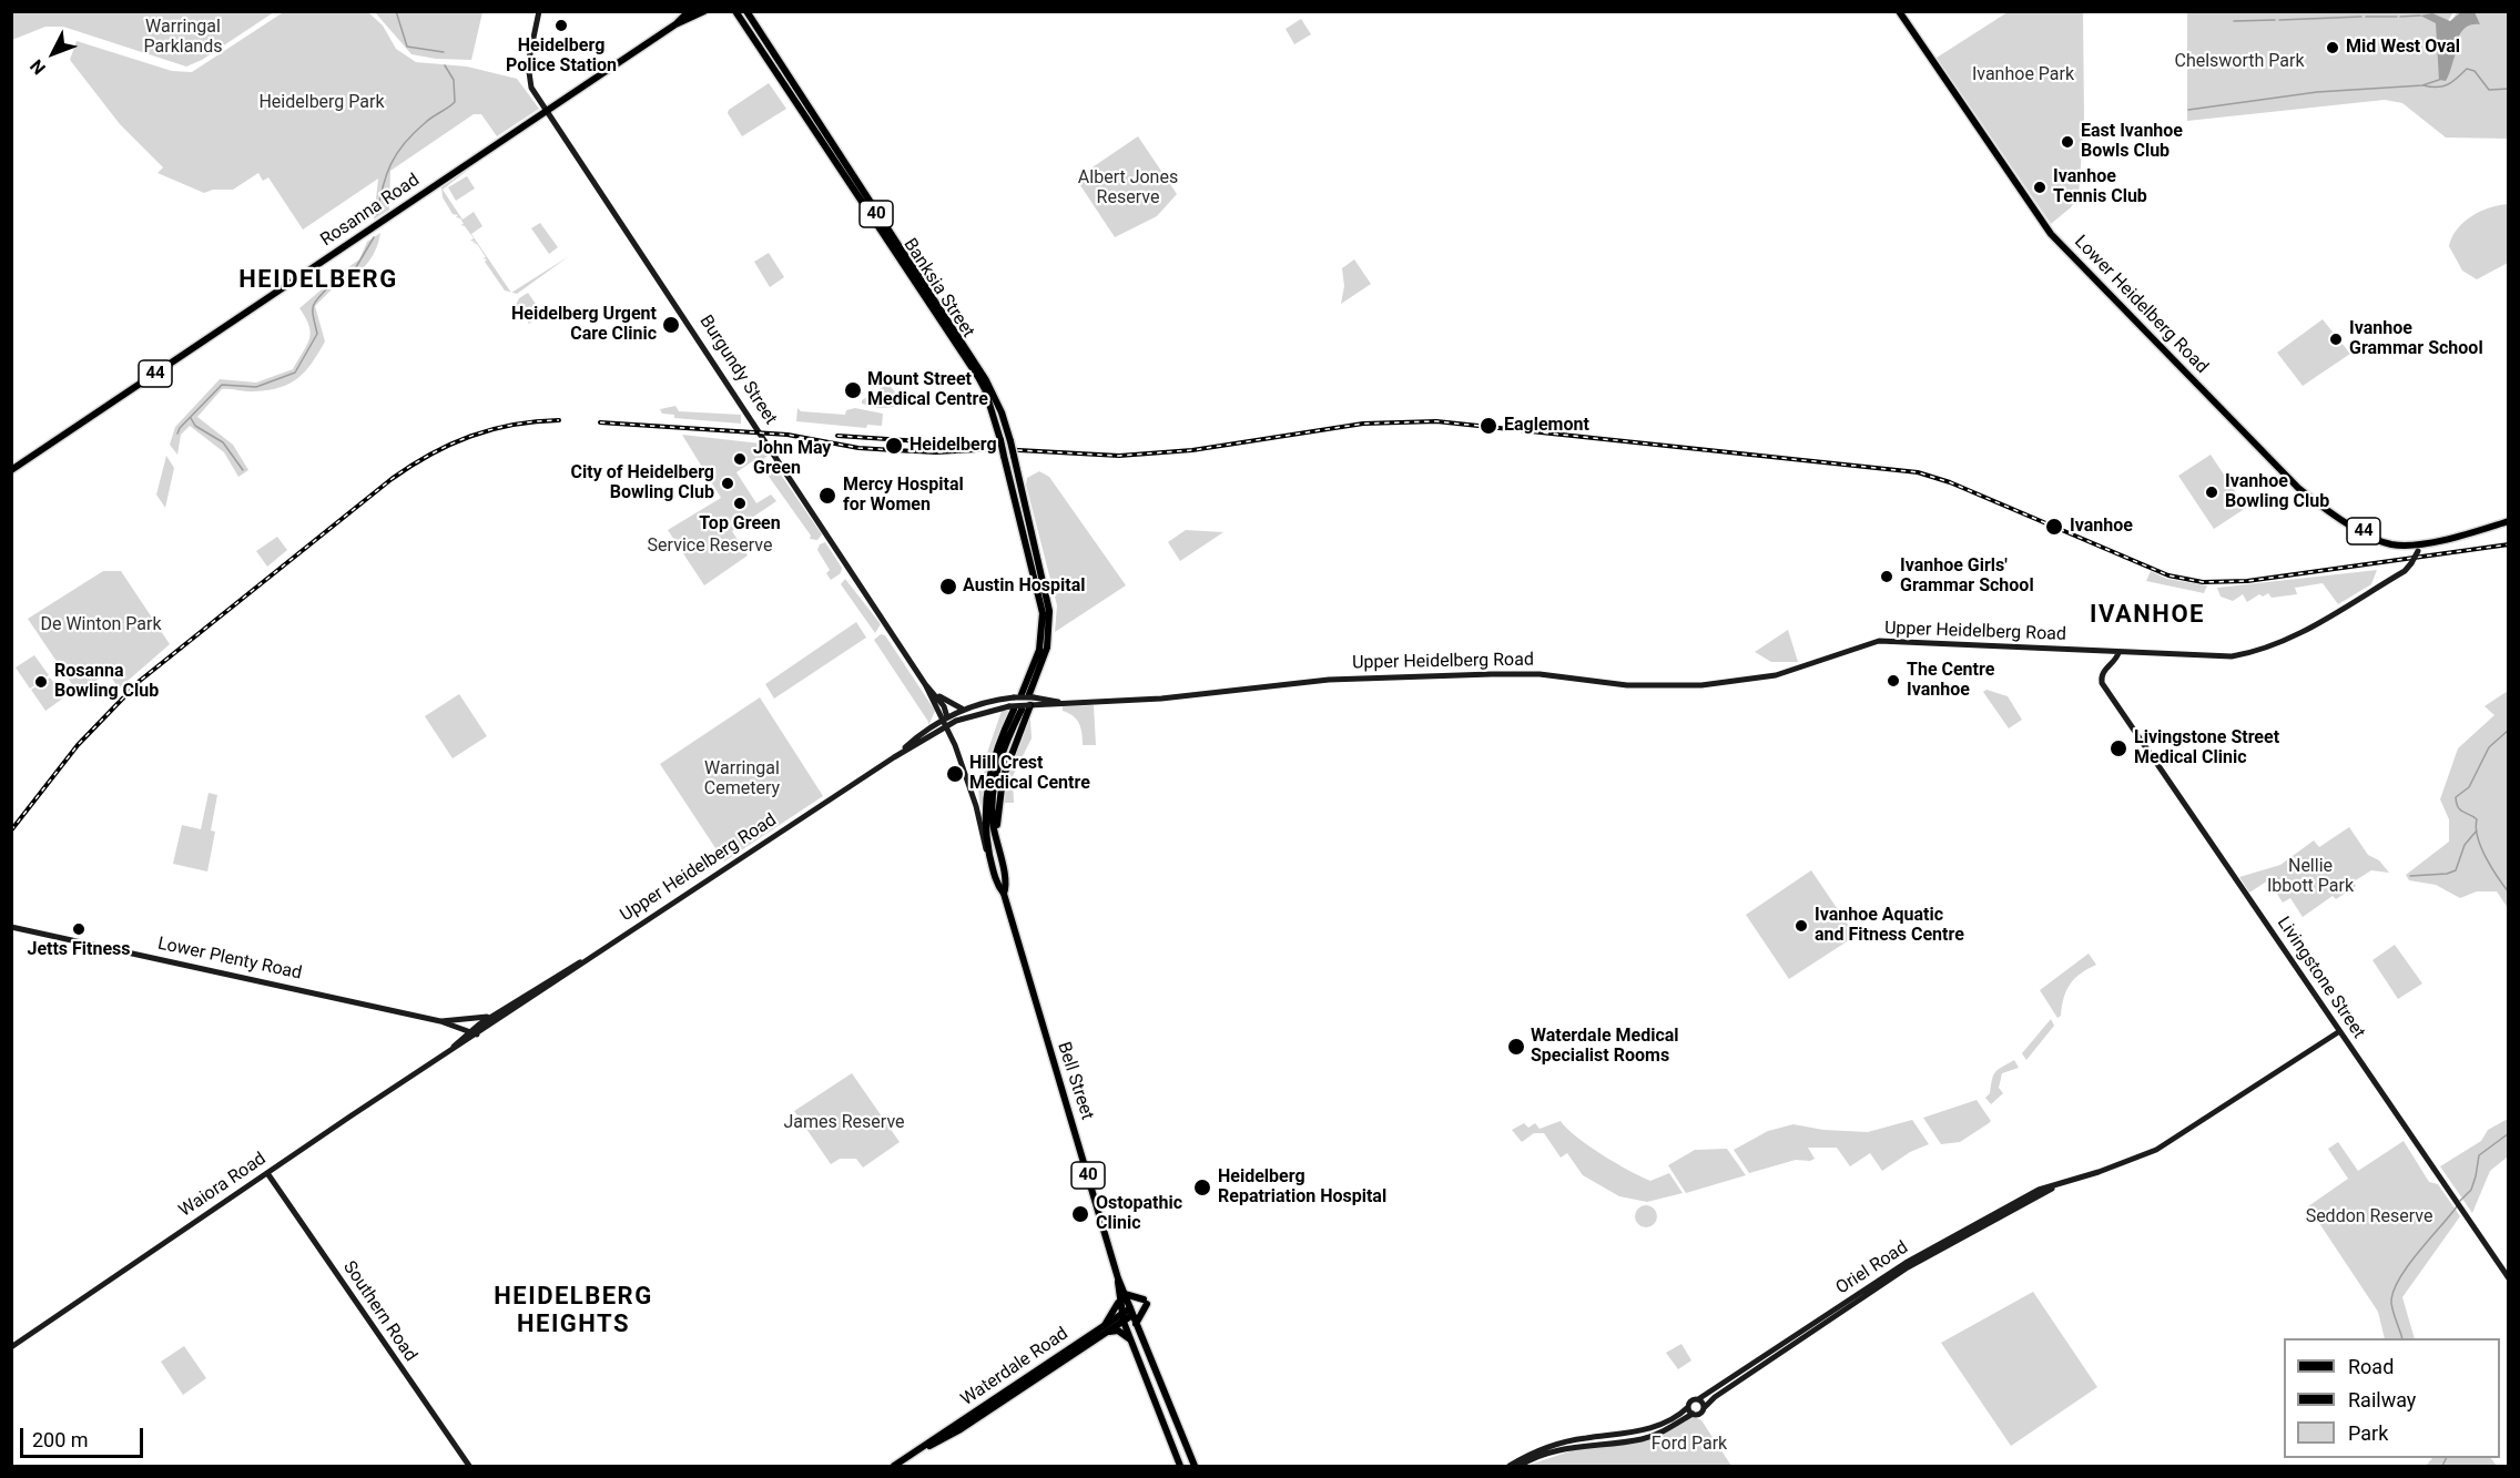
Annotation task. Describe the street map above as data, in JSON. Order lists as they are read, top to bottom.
{
  "streets": {
    "main road": [
      "Rosanna Road",
      "40",
      "Banksia Street",
      "Lower Heidelberg Road",
      "Burgundy Street",
      "44",
      "Upper Heidelberg Road",
      "Lower Plenty Road",
      "Livingstone Street",
      "Bell Street",
      "Waiora Road",
      "Oriel Road",
      "Southern Road",
      "Waterdale Road"
    ]
  },
  "crossings": [
    ["Rosanna Road", "Burgundy Street"],
    ["Rosanna Road", "44"],
    ["40", "Upper Heidelberg Road"],
    ["40", "Bell Street"],
    ["Banksia Street", "Upper Heidelberg Road"],
    ["Lower Heidelberg Road", "Upper Heidelberg Road"],
    ["Burgundy Street", "44"],
    ["Burgundy Street", "Upper Heidelberg Road"],
    ["Burgundy Street", "Bell Street"],
    ["Upper Heidelberg Road", "Lower Plenty Road"],
    ["Upper Heidelberg Road", "Livingstone Street"],
    ["Upper Heidelberg Road", "Bell Street"],
    ["Upper Heidelberg Road", "Waiora Road"],
    ["Livingstone Street", "Oriel Road"],
    ["Bell Street", "Waterdale Road"],
    ["Waiora Road", "Southern Road"]
  ],
  "districts": ["HEIDELBERG", "IVANHOE", "HEIDELBERG HEIGHTS"],
  "parks": [
    "Warringal Parklands",
    "Chelsworth Park",
    "Ivanhoe Park",
    "Heidelberg Park",
    "Albert Jones Reserve",
    "Service Reserve",
    "De Winton Park",
    "Warringal Cemetery",
    "Nellie Ibbott Park",
    "James Reserve",
    "Seddon Reserve",
    "Ford Park"
  ],
  "places": [
    "Heidelberg Police Station",
    "Mid West Oval",
    "East Ivanhoe Bowls Club",
    "Ivanhoe Tennis Club",
    "Heidelberg Urgent Care Clinic",
    "Ivanhoe Grammar School",
    "Mount Street Medical Centre",
    "Eaglemont",
    "Heidelberg",
    "John May Green",
    "City of Heidelberg Bowling Club",
    "Ivanhoe Bowling Club",
    "Mercy Hospital for Women",
    "Top Green",
    "Ivanhoe",
    "Ivanhoe Girls' Grammar School",
    "Austin Hospital",
    "The Centre Ivanhoe",
    "Rosanna Bowling Club",
    "Livingstone Street Medical Clinic",
    "Hill Crest Medical Centre",
    "Ivanhoe Aquatic and Fitness Centre",
    "Jetts Fitness",
    "Waterdale Medical Specialist Rooms",
    "Heidelberg Repatriation Hospital",
    "Ostopathic Clinic"
  ],
  "legend": ["Road", "Railway", "Park"],
  "scale_bar": "200 m",
  "north": "bottom left"
}
